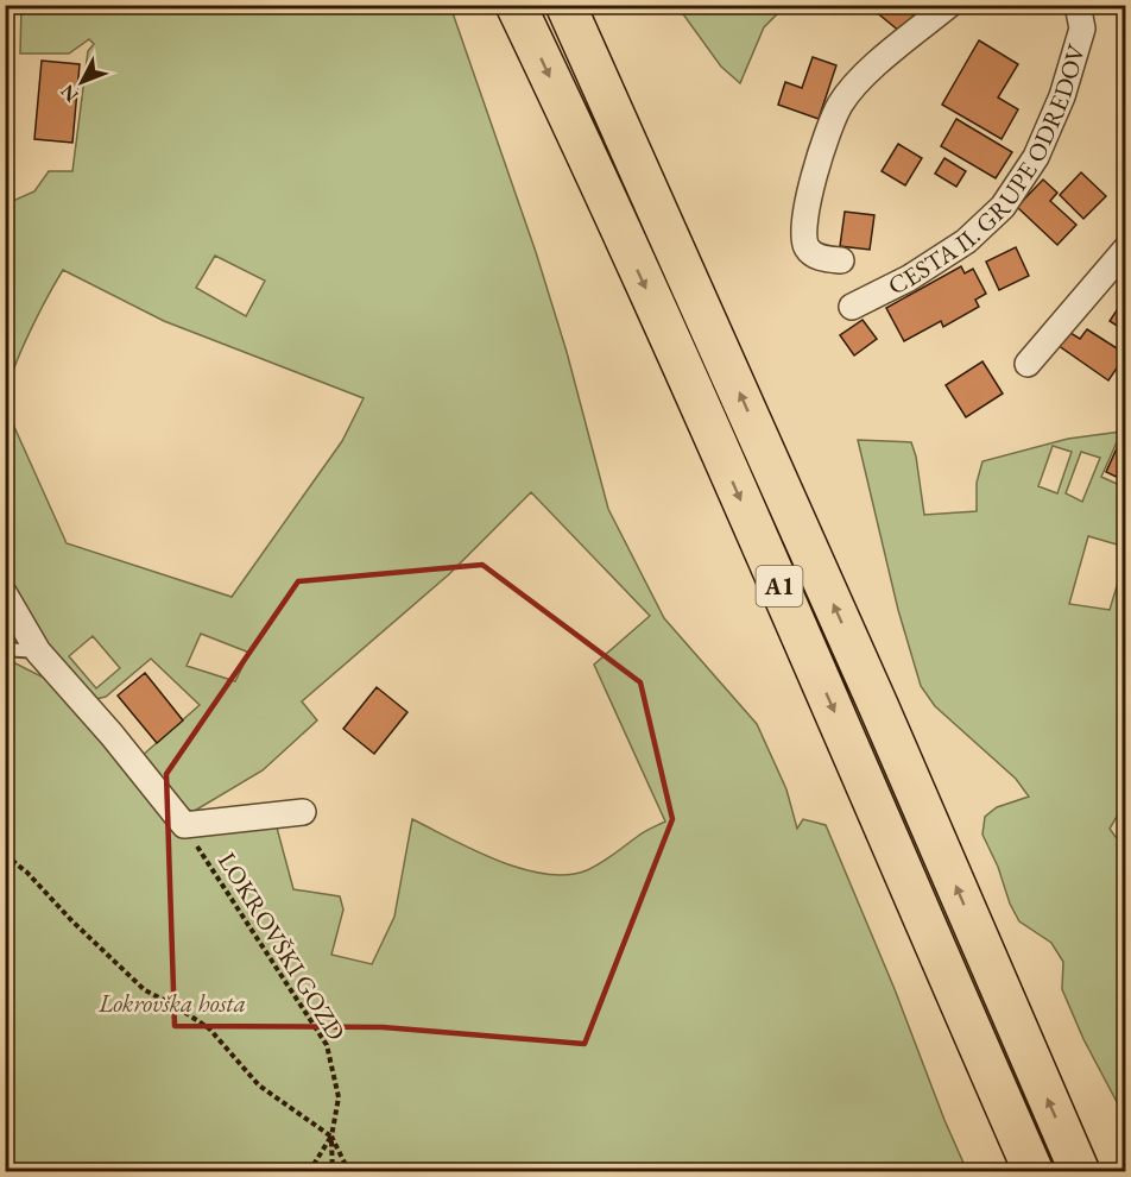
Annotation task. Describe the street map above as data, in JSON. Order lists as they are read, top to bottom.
{
  "streets": {
    "highway": ["A1"],
    "street": ["CESTA II. GRUPE ODREDOV"],
    "path": ["LOKROVŠKI GOZD"]
  },
  "parks": ["Lokrovška hosta"],
  "north": "bottom left"
}
